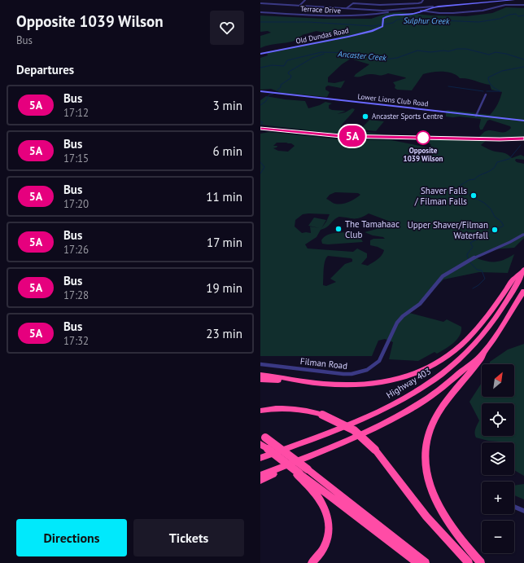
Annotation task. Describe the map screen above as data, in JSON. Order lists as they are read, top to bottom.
{
  "streets": {
    "highway": ["Highway 403"],
    "street": [
      "Terrace Drive",
      "Old Dundas Road",
      "Lower Lions Club Road",
      "Filman Road"
    ]
  },
  "water": ["Sulphur Creek", "Ancaster Creek"],
  "places": [
    "Ancaster Sports Centre",
    "Opposite 1039 Wilson",
    "Shaver Falls / Filman Falls",
    "The Tamahaac Club",
    "Upper Shaver/Filman Waterfall"
  ],
  "lines": ["bus line 5A"],
  "north": "top right",
  "page": {
    "heading": [
      ["Opposite 1039 Wilson", "Bus"],
      "Departures"
    ],
    "on_map": "5A",
    "list": [
      {
        "mark": "5A",
        "name": "Bus",
        "note": "17:12",
        "value": "3 min"
      },
      {
        "mark": "5A",
        "name": "Bus",
        "note": "17:15",
        "value": "6 min"
      },
      {
        "mark": "5A",
        "name": "Bus",
        "note": "17:20",
        "value": "11 min"
      },
      {
        "mark": "5A",
        "name": "Bus",
        "note": "17:26",
        "value": "17 min"
      },
      {
        "mark": "5A",
        "name": "Bus",
        "note": "17:28",
        "value": "19 min"
      },
      {
        "mark": "5A",
        "name": "Bus",
        "note": "17:32",
        "value": "23 min"
      }
    ],
    "map_buttons": ["+", "−"],
    "buttons": ["Directions", "Tickets"]
  }
}
